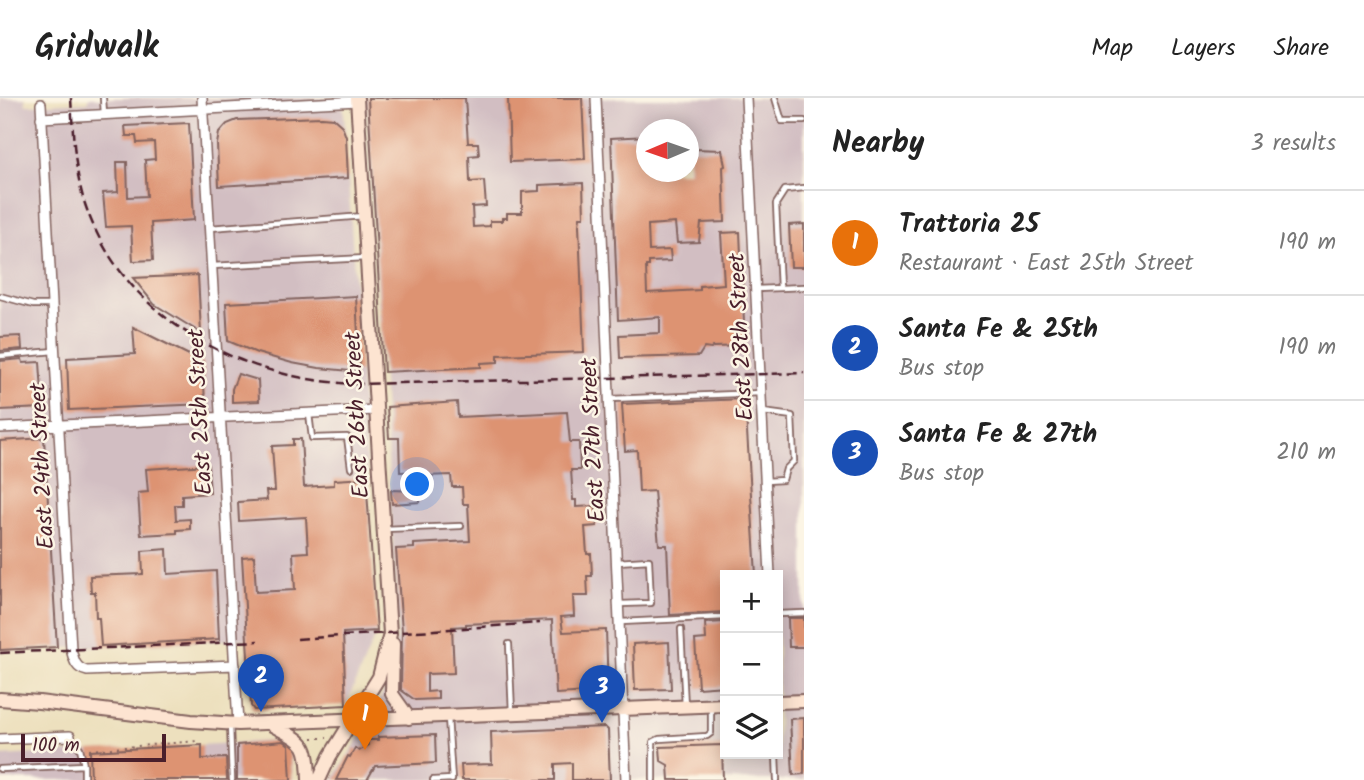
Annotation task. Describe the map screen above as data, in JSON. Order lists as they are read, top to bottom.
{
  "streets": {
    "main road": ["East 26th Street"],
    "street": [
      "East 28th Street",
      "East 25th Street",
      "East 27th Street",
      "East 24th Street"
    ]
  },
  "crossings": [
    ["East 25th Street", "East 24th Street"]
  ],
  "scale_bar": "100 m",
  "north": "left",
  "page": {
    "header": "Gridwalk",
    "nav": ["Map", "Layers", "Share"],
    "heading": ["Nearby", "3 results"],
    "list": [
      {
        "mark": "1",
        "name": "Trattoria 25",
        "note": "Restaurant · East 25th Street",
        "value": "190 m"
      },
      {
        "mark": "2",
        "name": "Santa Fe & 25th",
        "note": "Bus stop",
        "value": "190 m"
      },
      {
        "mark": "3",
        "name": "Santa Fe & 27th",
        "note": "Bus stop",
        "value": "210 m"
      }
    ],
    "map_buttons": ["+", "−"],
    "pins": ["2", "3", "1"],
    "scale": "100 m"
  }
}
